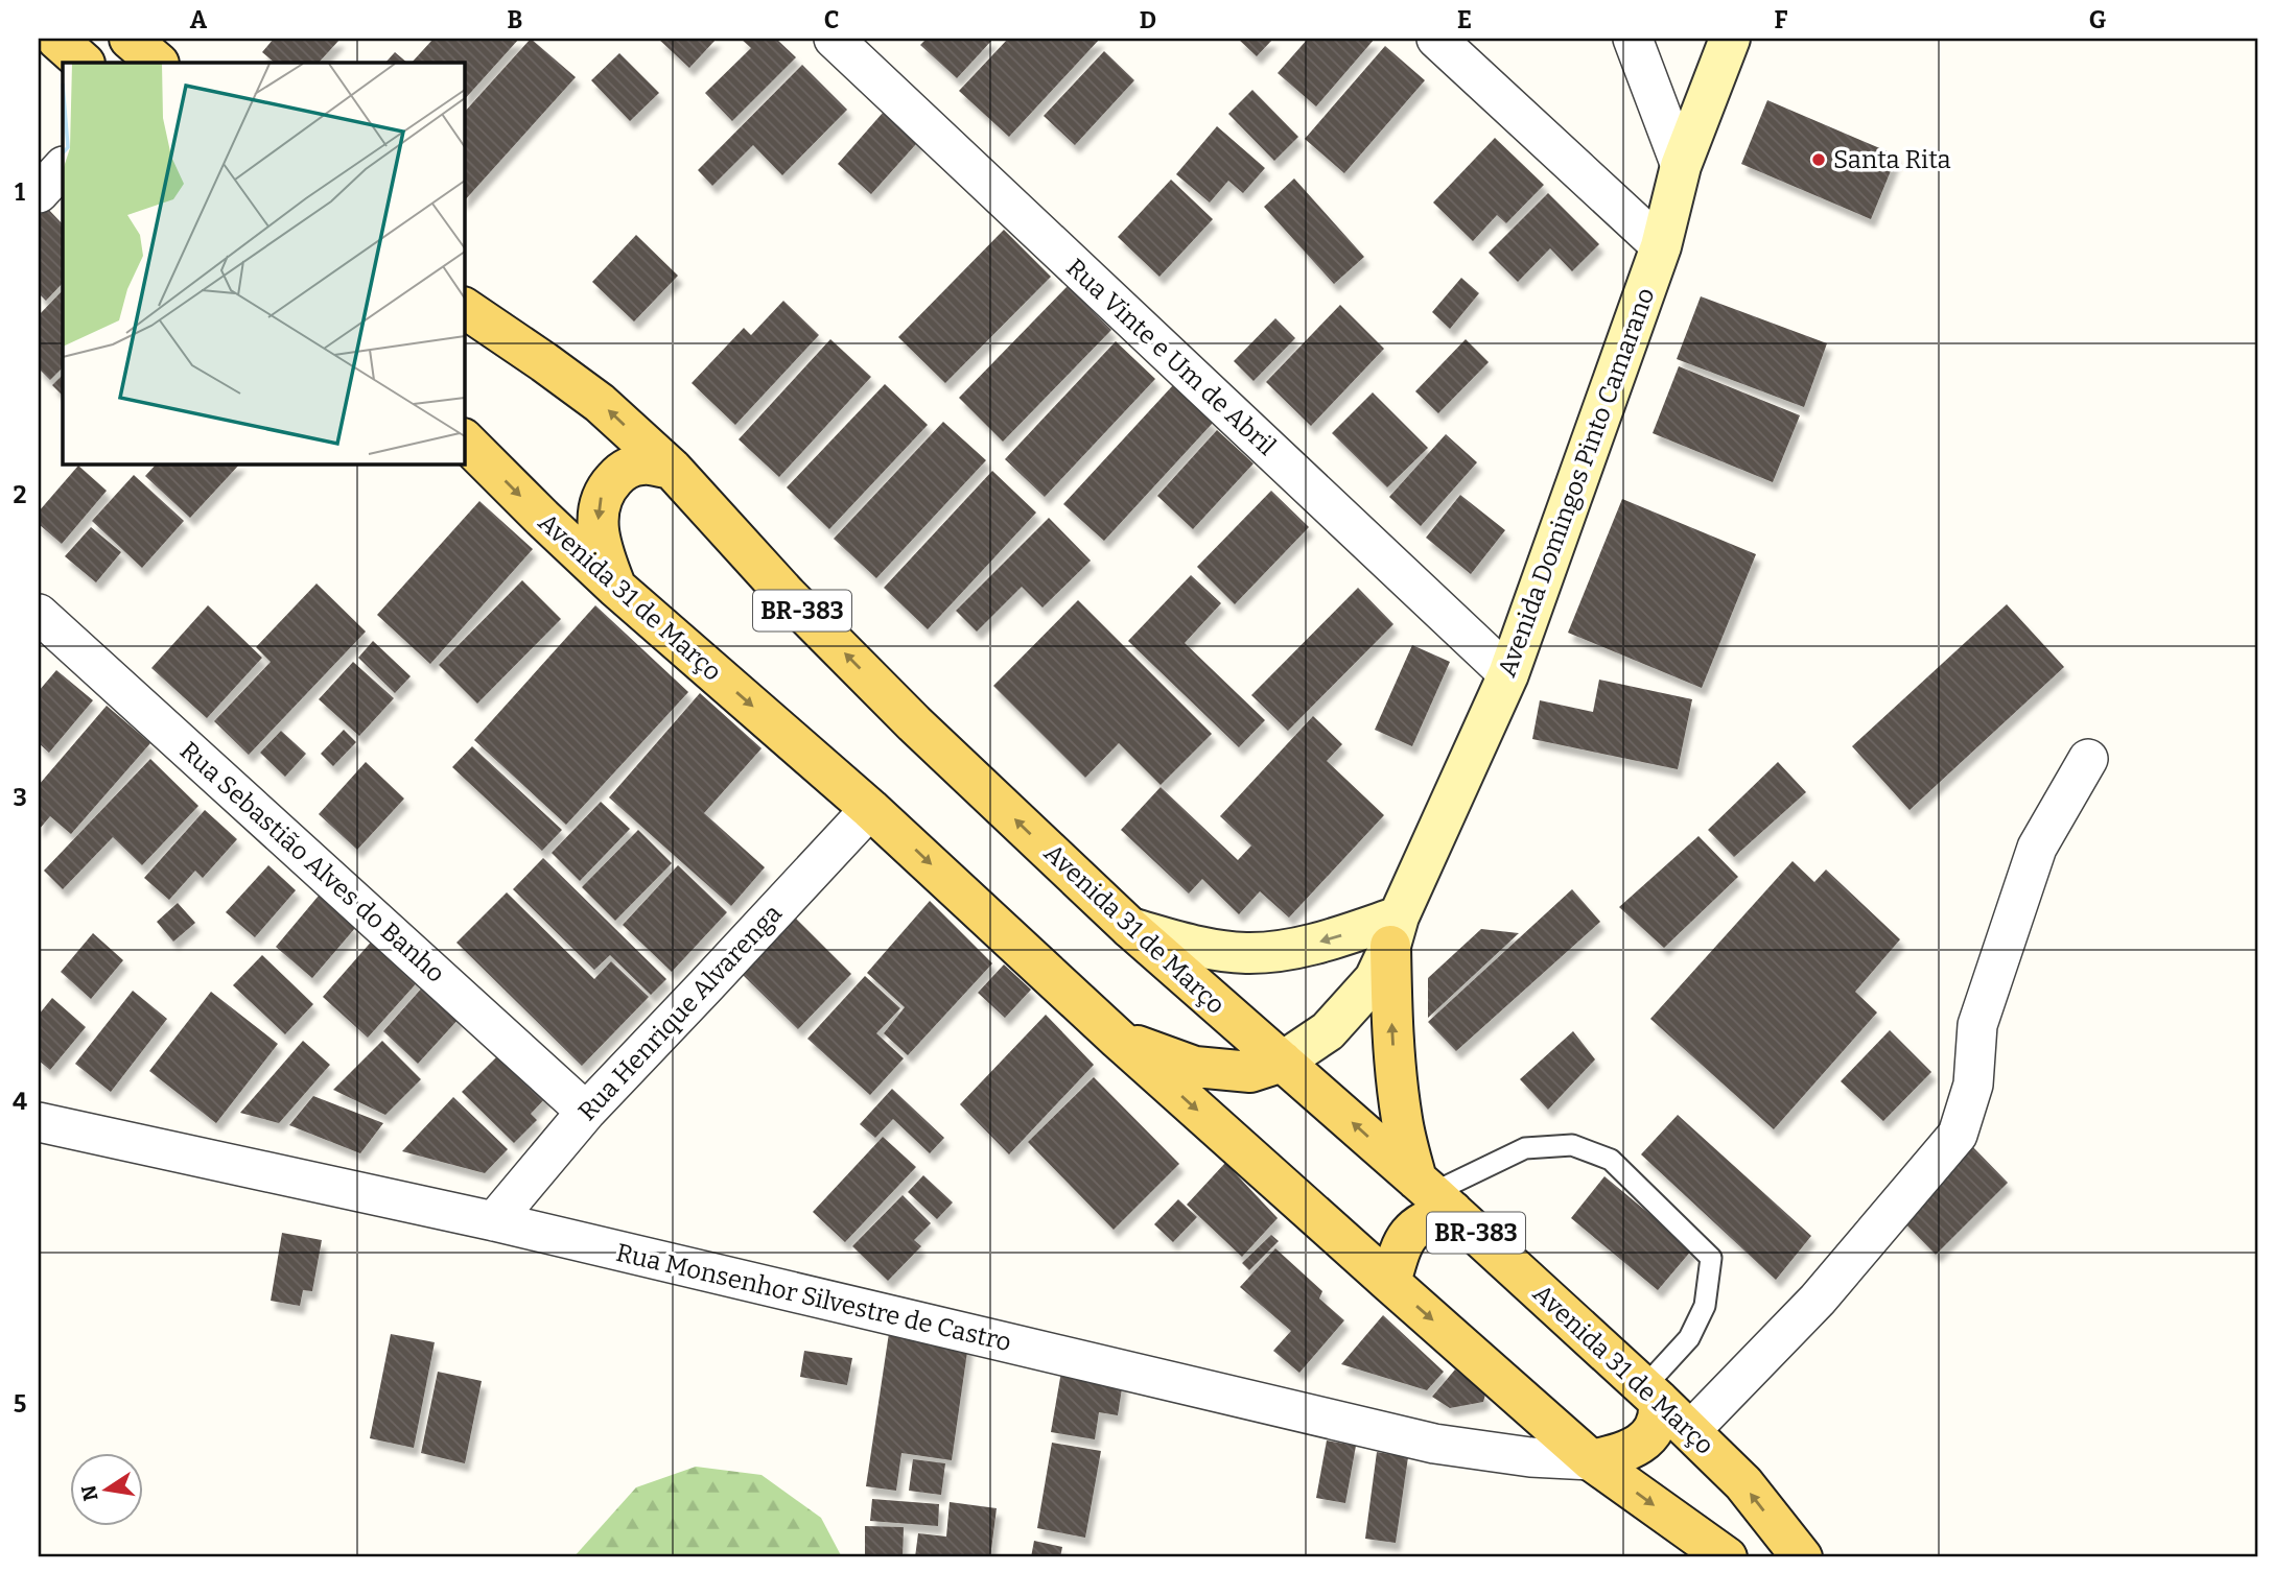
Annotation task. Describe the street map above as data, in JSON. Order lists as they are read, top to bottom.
{
  "streets": {
    "main road": ["Avenida Domingos Pinto Camarano", "Avenida 31 de Março", "BR-383"],
    "street": [
      "Rua Vinte e Um de Abril",
      "Rua Sebastião Alves do Banho",
      "Rua Henrique Alvarenga",
      "Rua Monsenhor Silvestre de Castro"
    ]
  },
  "crossings": [
    ["Rua Vinte e Um de Abril", "Avenida Domingos Pinto Camarano"],
    ["Avenida Domingos Pinto Camarano", "Avenida 31 de Março"],
    ["Avenida 31 de Março", "Rua Henrique Alvarenga"],
    ["Avenida 31 de Março", "Rua Monsenhor Silvestre de Castro"],
    ["Rua Sebastião Alves do Banho", "Rua Henrique Alvarenga"],
    ["Rua Henrique Alvarenga", "Rua Monsenhor Silvestre de Castro"]
  ],
  "places": ["Santa Rita"],
  "north": "left",
  "grid": {
    "columns": [
      "A",
      "B",
      "C",
      "D",
      "E",
      "F",
      "G"
    ],
    "rows": [
      "1",
      "2",
      "3",
      "4",
      "5"
    ]
  }
}
